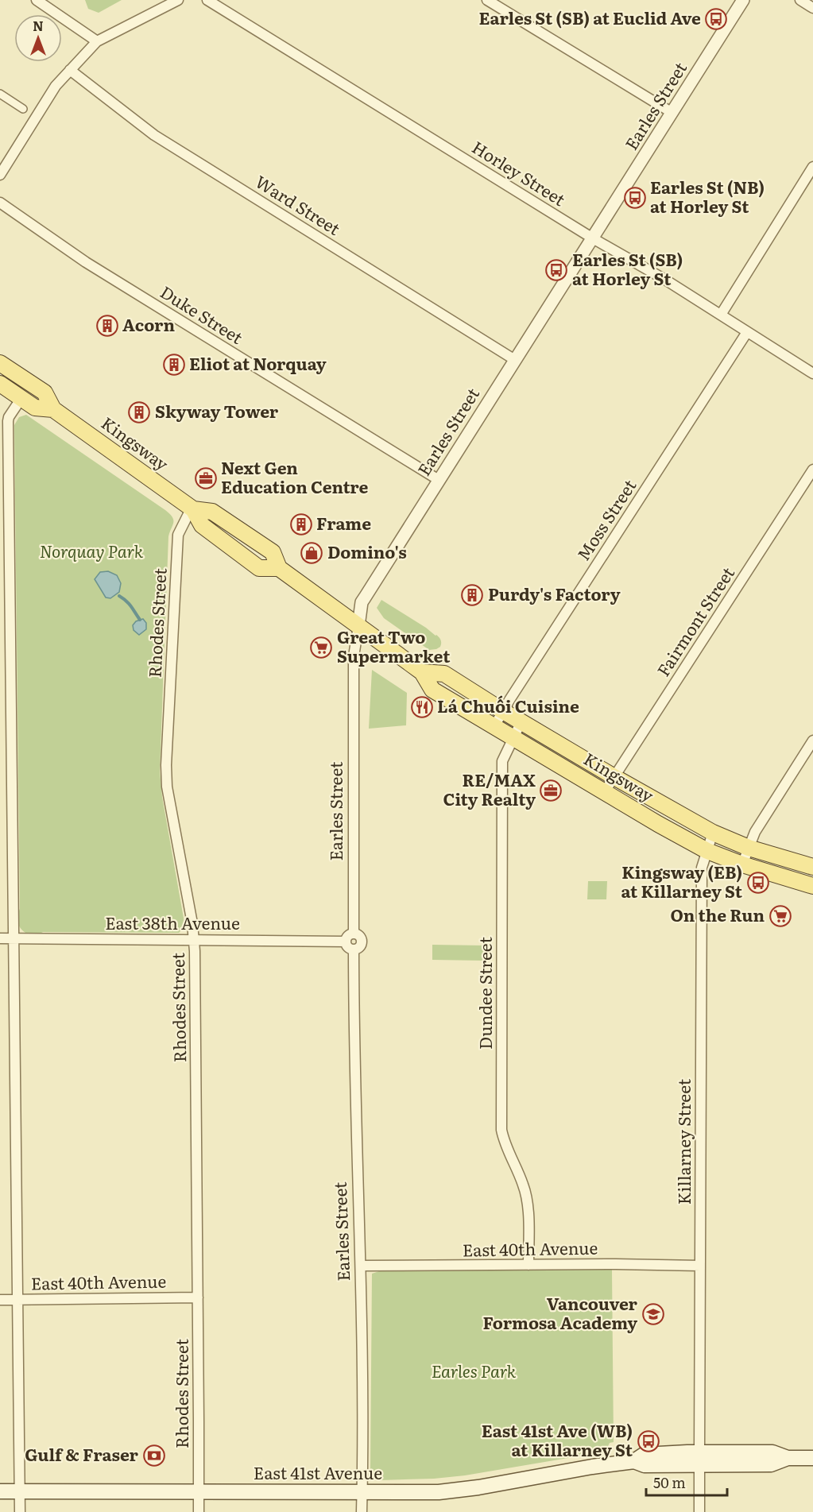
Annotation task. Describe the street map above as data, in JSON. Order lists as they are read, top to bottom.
{
  "streets": {
    "main road": ["Kingsway", "East 41st Avenue"],
    "street": [
      "Earles Street",
      "Horley Street",
      "Ward Street",
      "Duke Street",
      "Moss Street",
      "Fairmont Street",
      "Rhodes Street",
      "East 38th Avenue",
      "Dundee Street",
      "Killarney Street",
      "East 40th Avenue"
    ]
  },
  "crossings": [
    ["Earles Street", "Horley Street"],
    ["Earles Street", "Ward Street"],
    ["Earles Street", "Duke Street"],
    ["Earles Street", "Kingsway"],
    ["Earles Street", "East 38th Avenue"],
    ["Earles Street", "East 40th Avenue"],
    ["Earles Street", "East 41st Avenue"],
    ["Horley Street", "Moss Street"],
    ["Kingsway", "Moss Street"],
    ["Kingsway", "Fairmont Street"],
    ["Kingsway", "Rhodes Street"],
    ["Kingsway", "Dundee Street"],
    ["Kingsway", "Killarney Street"],
    ["Rhodes Street", "East 38th Avenue"],
    ["Rhodes Street", "East 40th Avenue"],
    ["Rhodes Street", "East 41st Avenue"],
    ["Dundee Street", "East 40th Avenue"],
    ["Killarney Street", "East 40th Avenue"],
    ["Killarney Street", "East 41st Avenue"]
  ],
  "parks": ["Norquay Park", "Earles Park"],
  "places": {
    "bus stop": [
      "Earles St (SB) at Euclid Ave",
      "Earles St (NB) at Horley St",
      "Earles St (SB) at Horley St",
      "Kingsway (EB) at Killarney St",
      "East 41st Ave (WB) at Killarney St"
    ],
    "building": [
      "Acorn",
      "Eliot at Norquay",
      "Skyway Tower",
      "Frame",
      "Purdy's Factory"
    ],
    "office": ["Next Gen Education Centre", "RE/MAX City Realty"],
    "shop": ["Domino's"],
    "supermarket": ["Great Two Supermarket", "On the Run"],
    "restaurant": ["Lá Chuối Cuisine"],
    "school or university": ["Vancouver Formosa Academy"],
    "bank": ["Gulf & Fraser"]
  },
  "scale_bar": "50 m",
  "north": "top"
}
